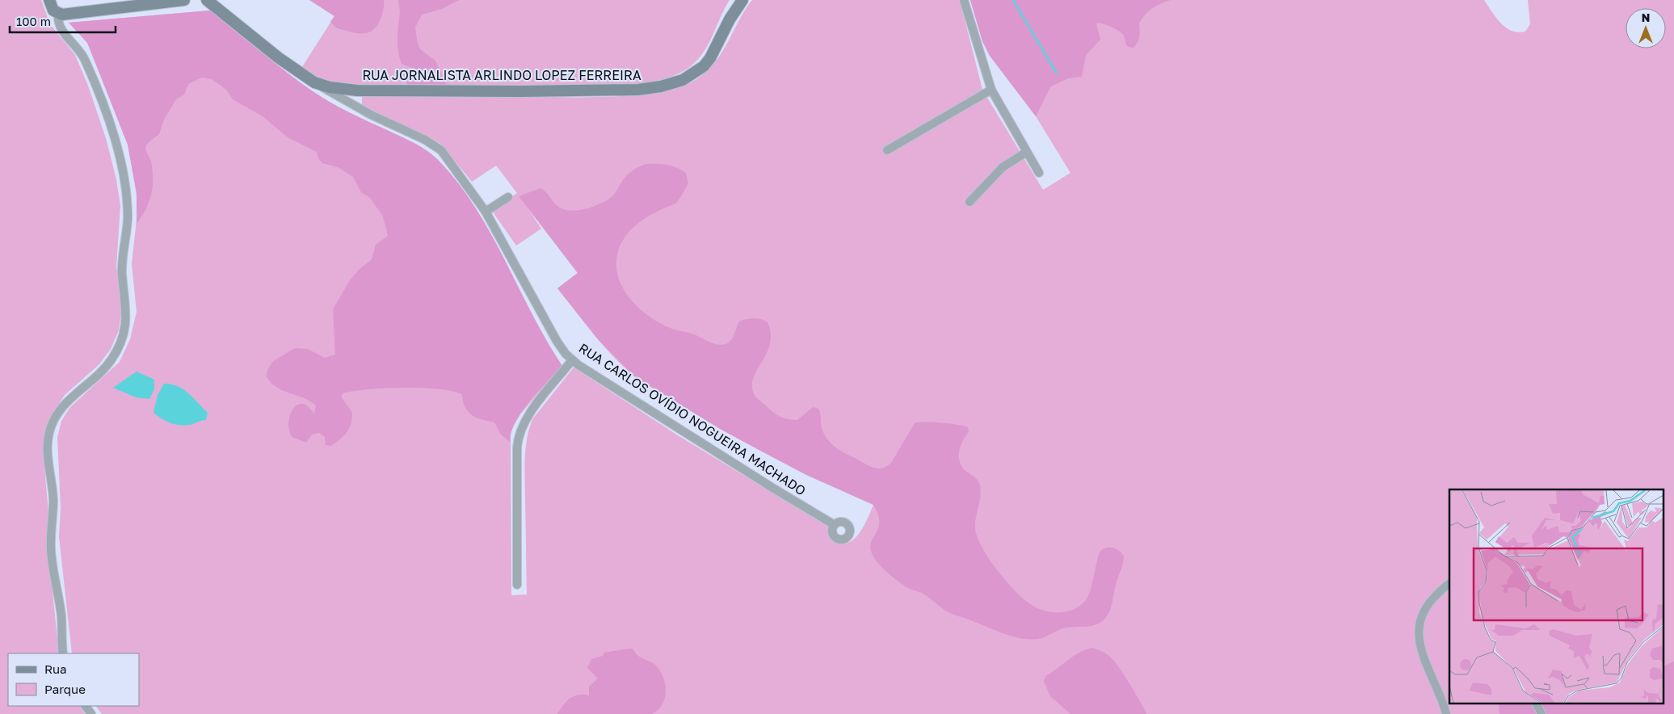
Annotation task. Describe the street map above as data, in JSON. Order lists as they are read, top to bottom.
{
  "streets": {
    "street": ["RUA JORNALISTA ARLINDO LOPEZ FERREIRA", "RUA CARLOS OVÍDIO NOGUEIRA MACHADO"]
  },
  "crossings": [
    ["RUA JORNALISTA ARLINDO LOPEZ FERREIRA", "RUA CARLOS OVÍDIO NOGUEIRA MACHADO"]
  ],
  "legend": ["Rua", "Parque"],
  "scale_bar": "100 m",
  "north": "top"
}
